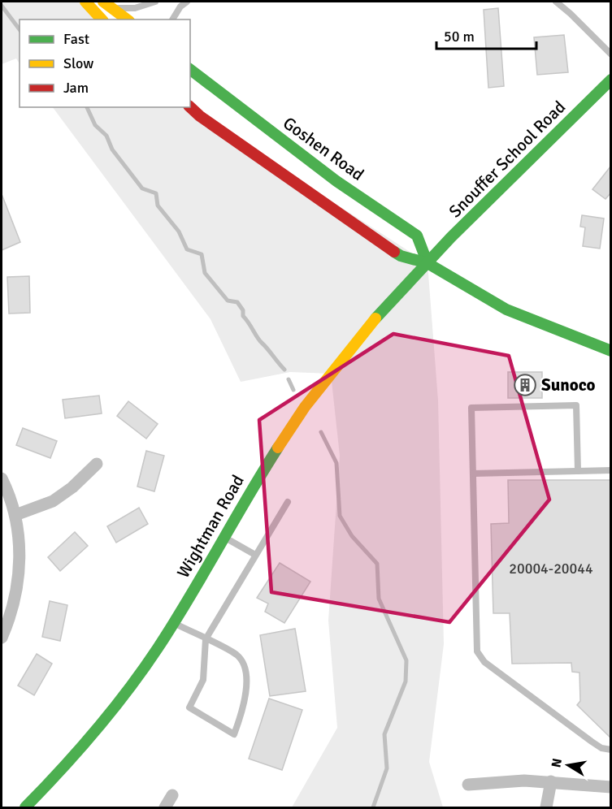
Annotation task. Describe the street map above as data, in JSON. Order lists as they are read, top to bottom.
{
  "streets": {
    "main road": ["Goshen Road", "Snouffer School Road", "Wightman Road"]
  },
  "crossings": [
    ["Goshen Road", "Snouffer School Road"],
    ["Goshen Road", "Wightman Road"],
    ["Snouffer School Road", "Wightman Road"]
  ],
  "places": {
    "building": ["Sunoco"]
  },
  "house_numbers": ["20004-20044"],
  "legend": ["Fast", "Slow", "Jam"],
  "scale_bar": "50 m",
  "north": "left"
}
